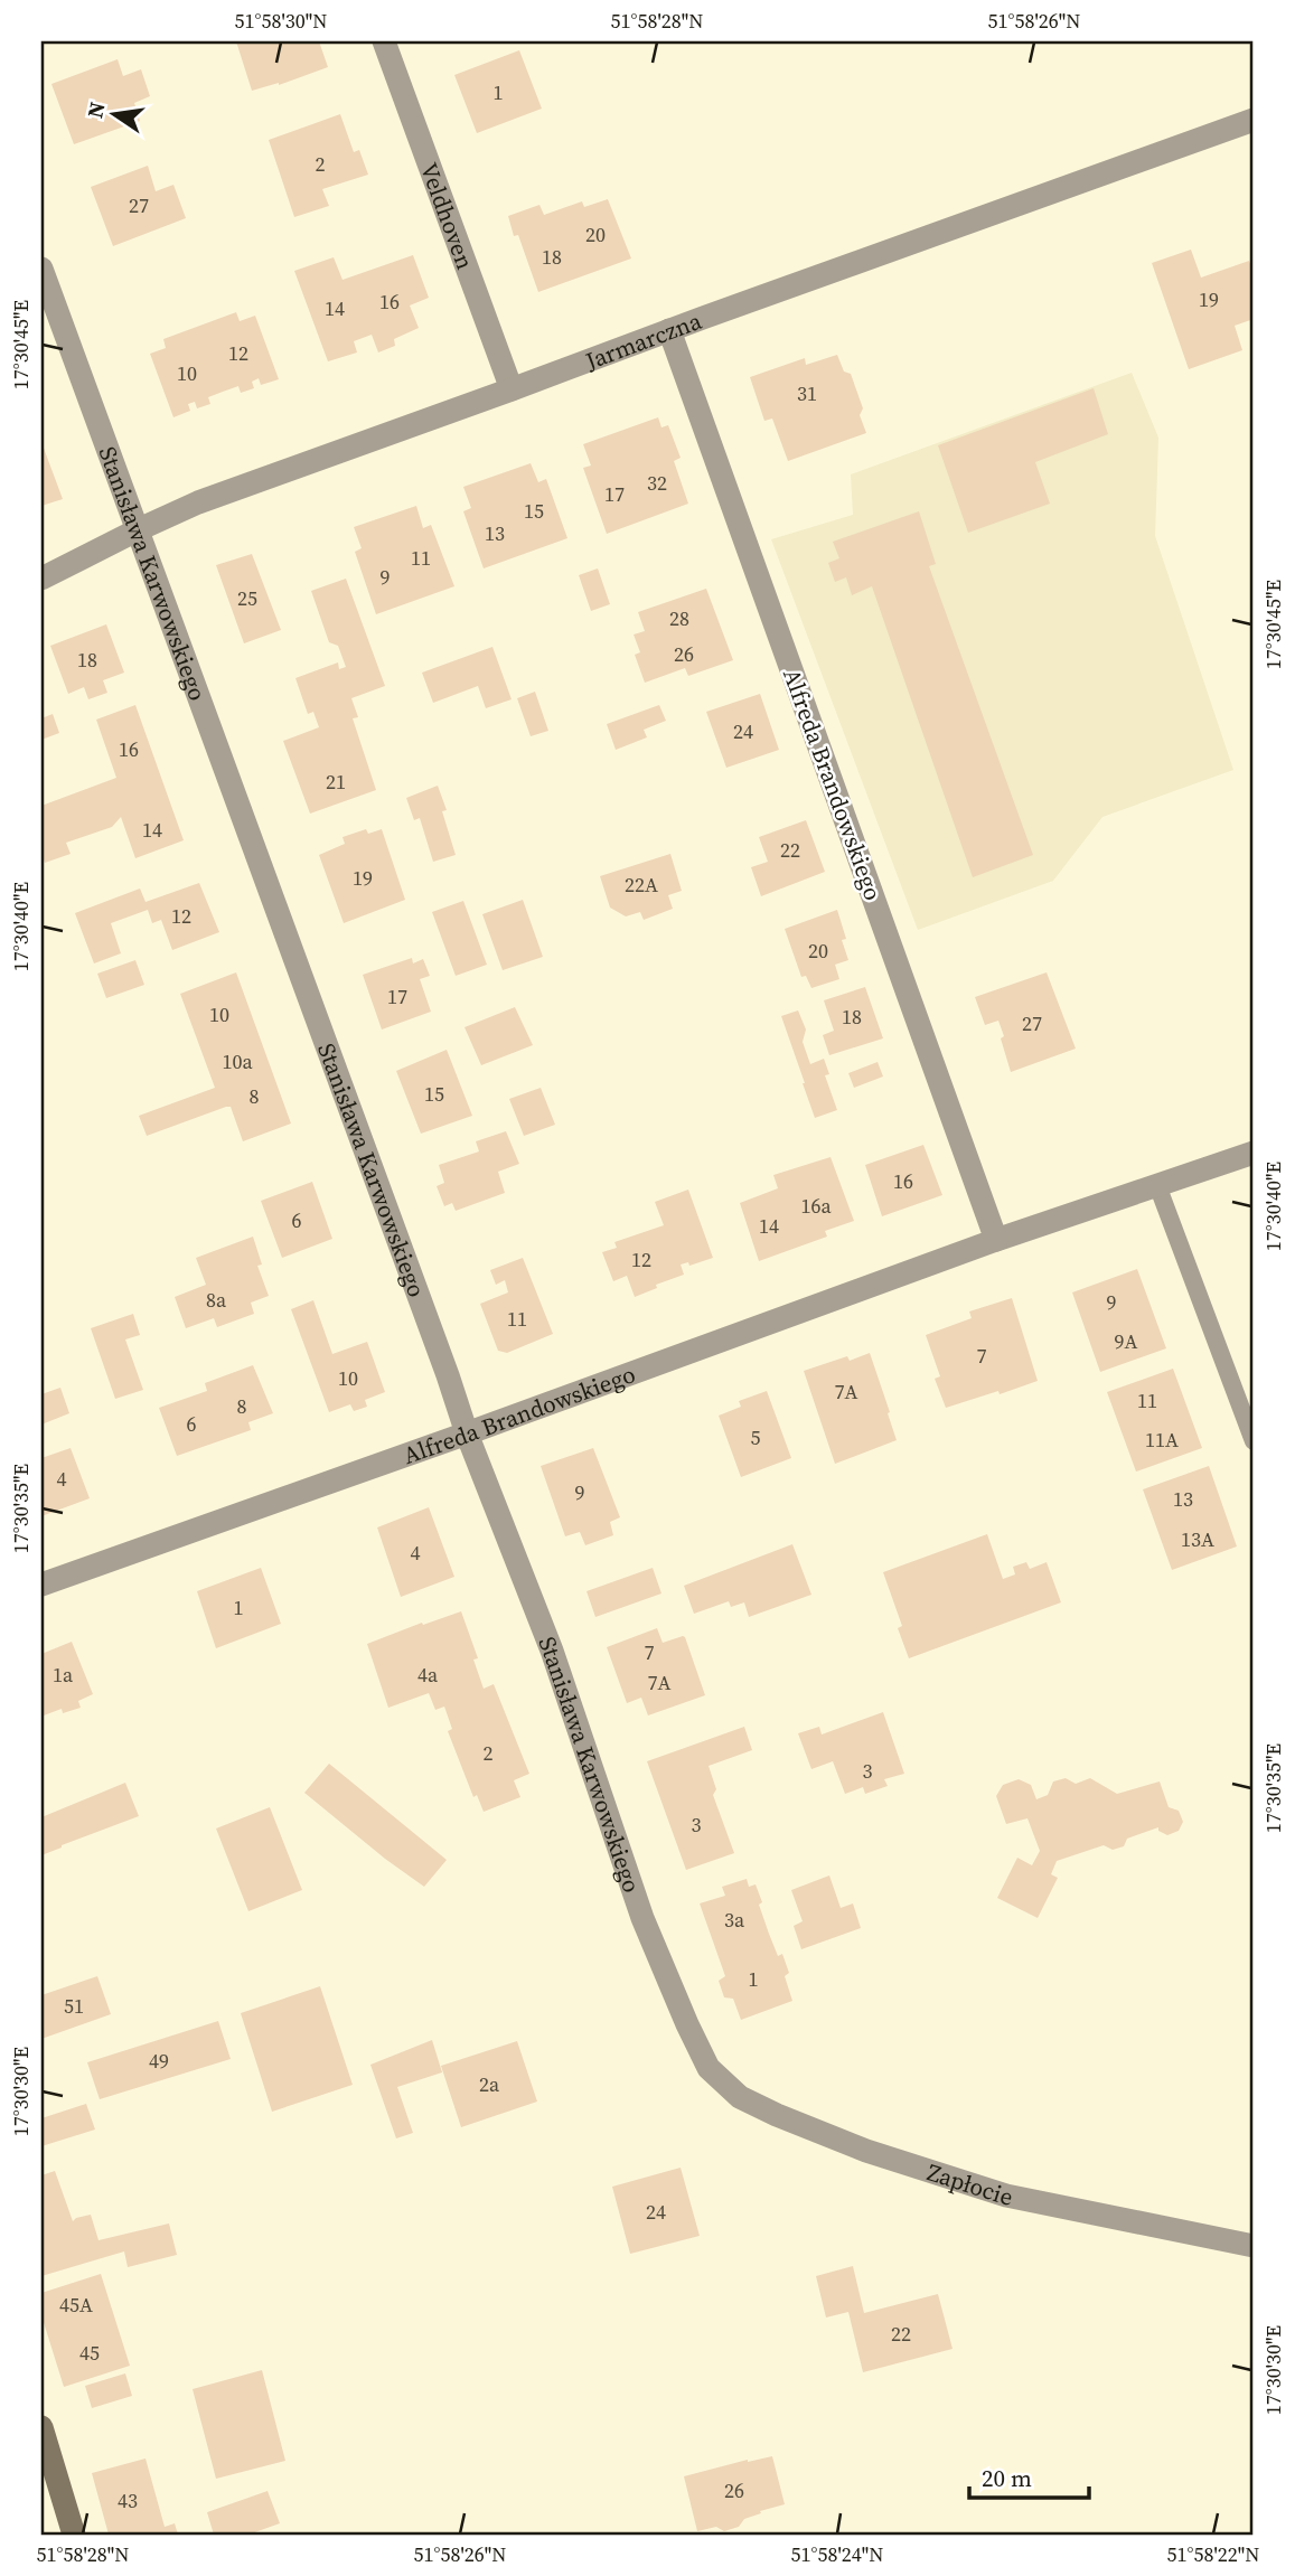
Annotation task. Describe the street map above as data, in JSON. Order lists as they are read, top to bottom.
{
  "streets": {
    "street": [
      "Veldhoven",
      "Jarmarczna",
      "Stanisława Karwowskiego",
      "Alfreda Brandowskiego",
      "Zapłocie"
    ]
  },
  "crossings": [
    ["Veldhoven", "Jarmarczna"],
    ["Jarmarczna", "Stanisława Karwowskiego"],
    ["Jarmarczna", "Alfreda Brandowskiego"],
    ["Stanisława Karwowskiego", "Alfreda Brandowskiego"],
    ["Stanisława Karwowskiego", "Zapłocie"]
  ],
  "house_numbers": [
    "1",
    "2",
    "27",
    "20",
    "18",
    "19",
    "16",
    "14",
    "12",
    "10",
    "31",
    "32",
    "17",
    "15",
    "13",
    "11",
    "9",
    "25",
    "28",
    "26",
    "18",
    "24",
    "16",
    "21",
    "14",
    "22",
    "19",
    "22A",
    "12",
    "20",
    "17",
    "10",
    "18",
    "27",
    "10a",
    "15",
    "8",
    "16",
    "16a",
    "6",
    "14",
    "12",
    "8a",
    "9",
    "11",
    "9A",
    "7",
    "10",
    "7A",
    "11",
    "8",
    "6",
    "5",
    "11A",
    "4",
    "9",
    "13",
    "13A",
    "4",
    "1",
    "7",
    "1a",
    "4a",
    "7A",
    "2",
    "3",
    "3",
    "3a",
    "1",
    "51",
    "49",
    "2a",
    "24",
    "45A",
    "22",
    "45",
    "26",
    "43"
  ],
  "scale_bar": "20 m",
  "north": "left",
  "coordinates": [
    "51°58'30\"N",
    "51°58'28\"N",
    "51°58'26\"N",
    "17°30'45\"E",
    "17°30'40\"E",
    "17°30'35\"E",
    "17°30'30\"E",
    "51°58'24\"N",
    "51°58'22\"N"
  ]
}
